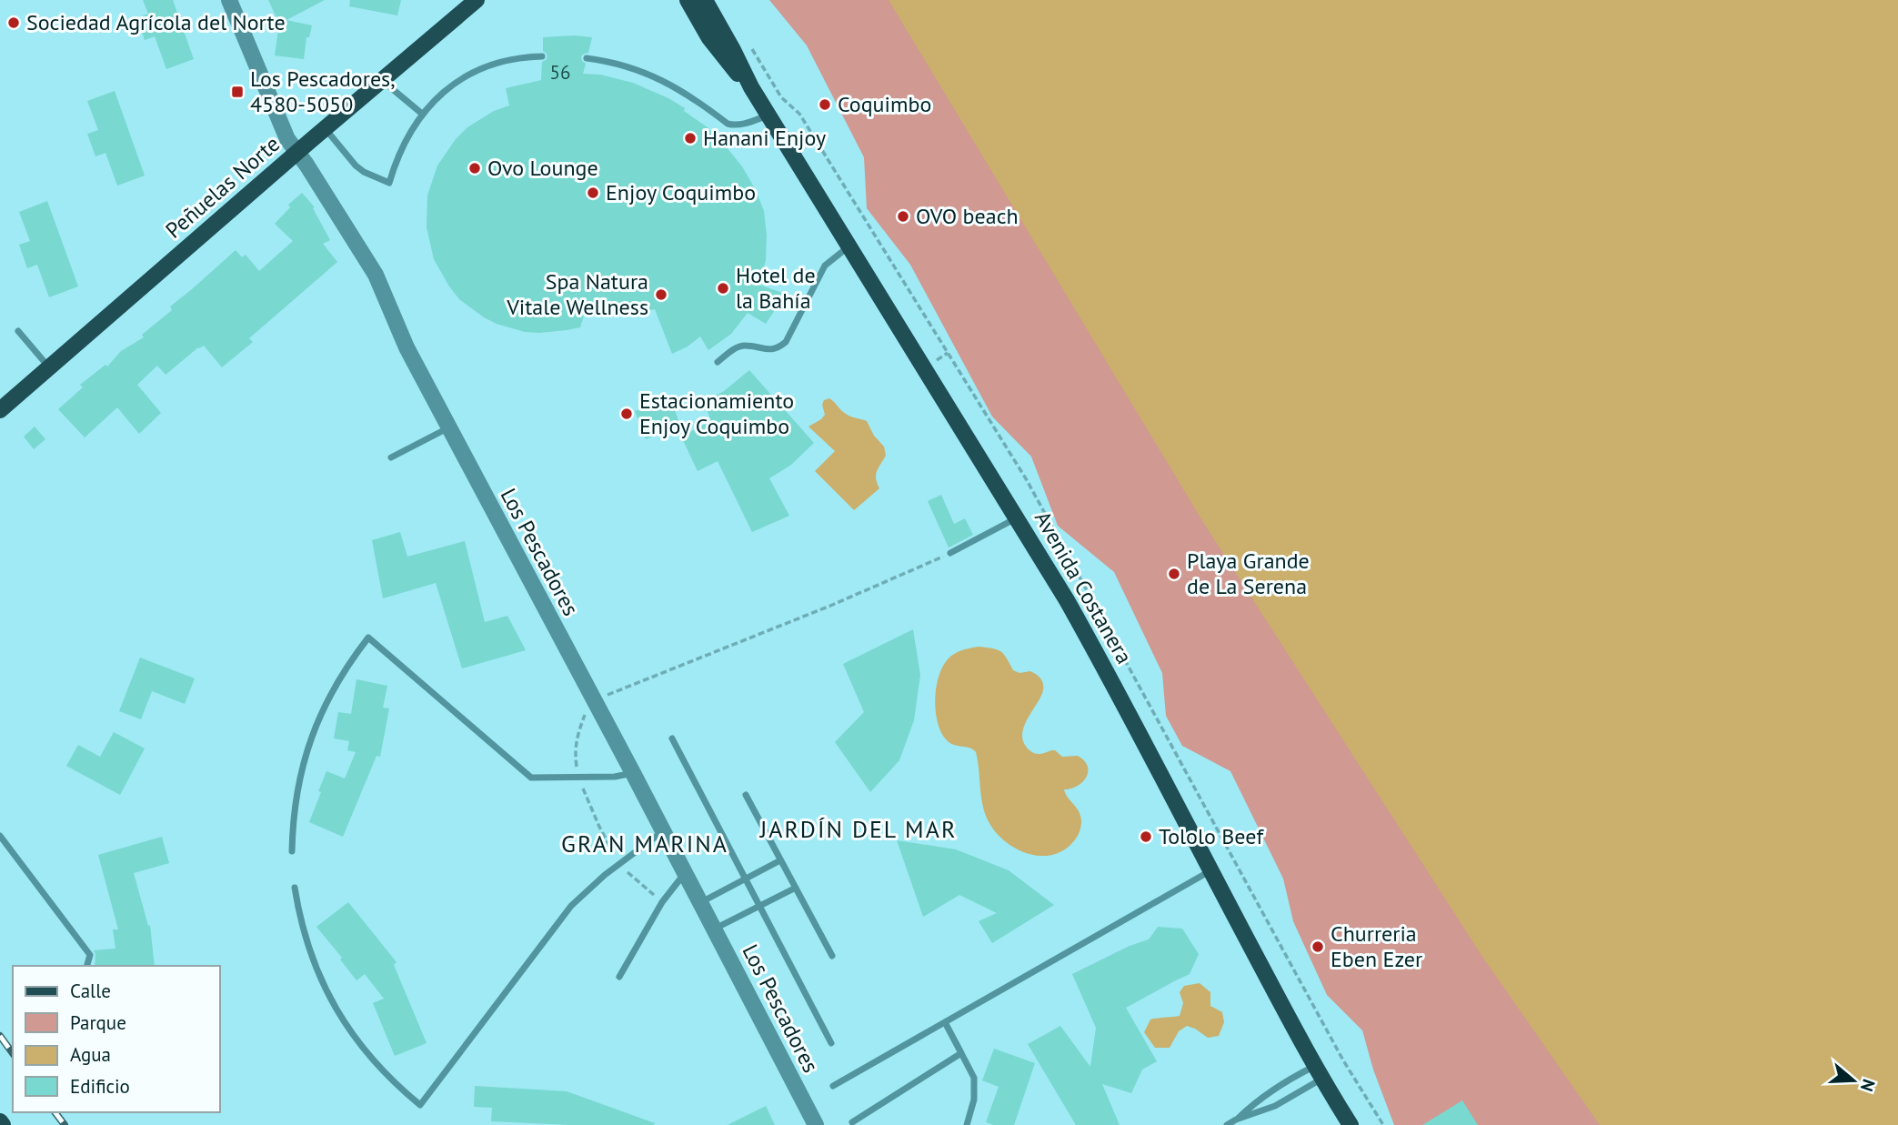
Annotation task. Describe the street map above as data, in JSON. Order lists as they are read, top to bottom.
{
  "streets": {
    "main road": ["Peñuelas Norte", "Avenida Costanera"],
    "street": ["Los Pescadores"]
  },
  "crossings": [
    ["Peñuelas Norte", "Los Pescadores"]
  ],
  "districts": ["JARDÍN DEL MAR", "GRAN MARINA"],
  "places": {
    "other": [
      "Sociedad Agrícola del Norte",
      "Coquimbo",
      "Hanani Enjoy",
      "Ovo Lounge",
      "Enjoy Coquimbo",
      "OVO beach",
      "Hotel de la Bahía",
      "Spa Natura Vitale Wellness",
      "Estacionamiento Enjoy Coquimbo",
      "Playa Grande de La Serena",
      "Tololo Beef",
      "Churreria Eben Ezer"
    ],
    "transit": ["Los Pescadores, 4580-5050"]
  },
  "house_numbers": ["56"],
  "legend": [
    "Calle",
    "Parque",
    "Agua",
    "Edificio"
  ],
  "north": "right"
}
